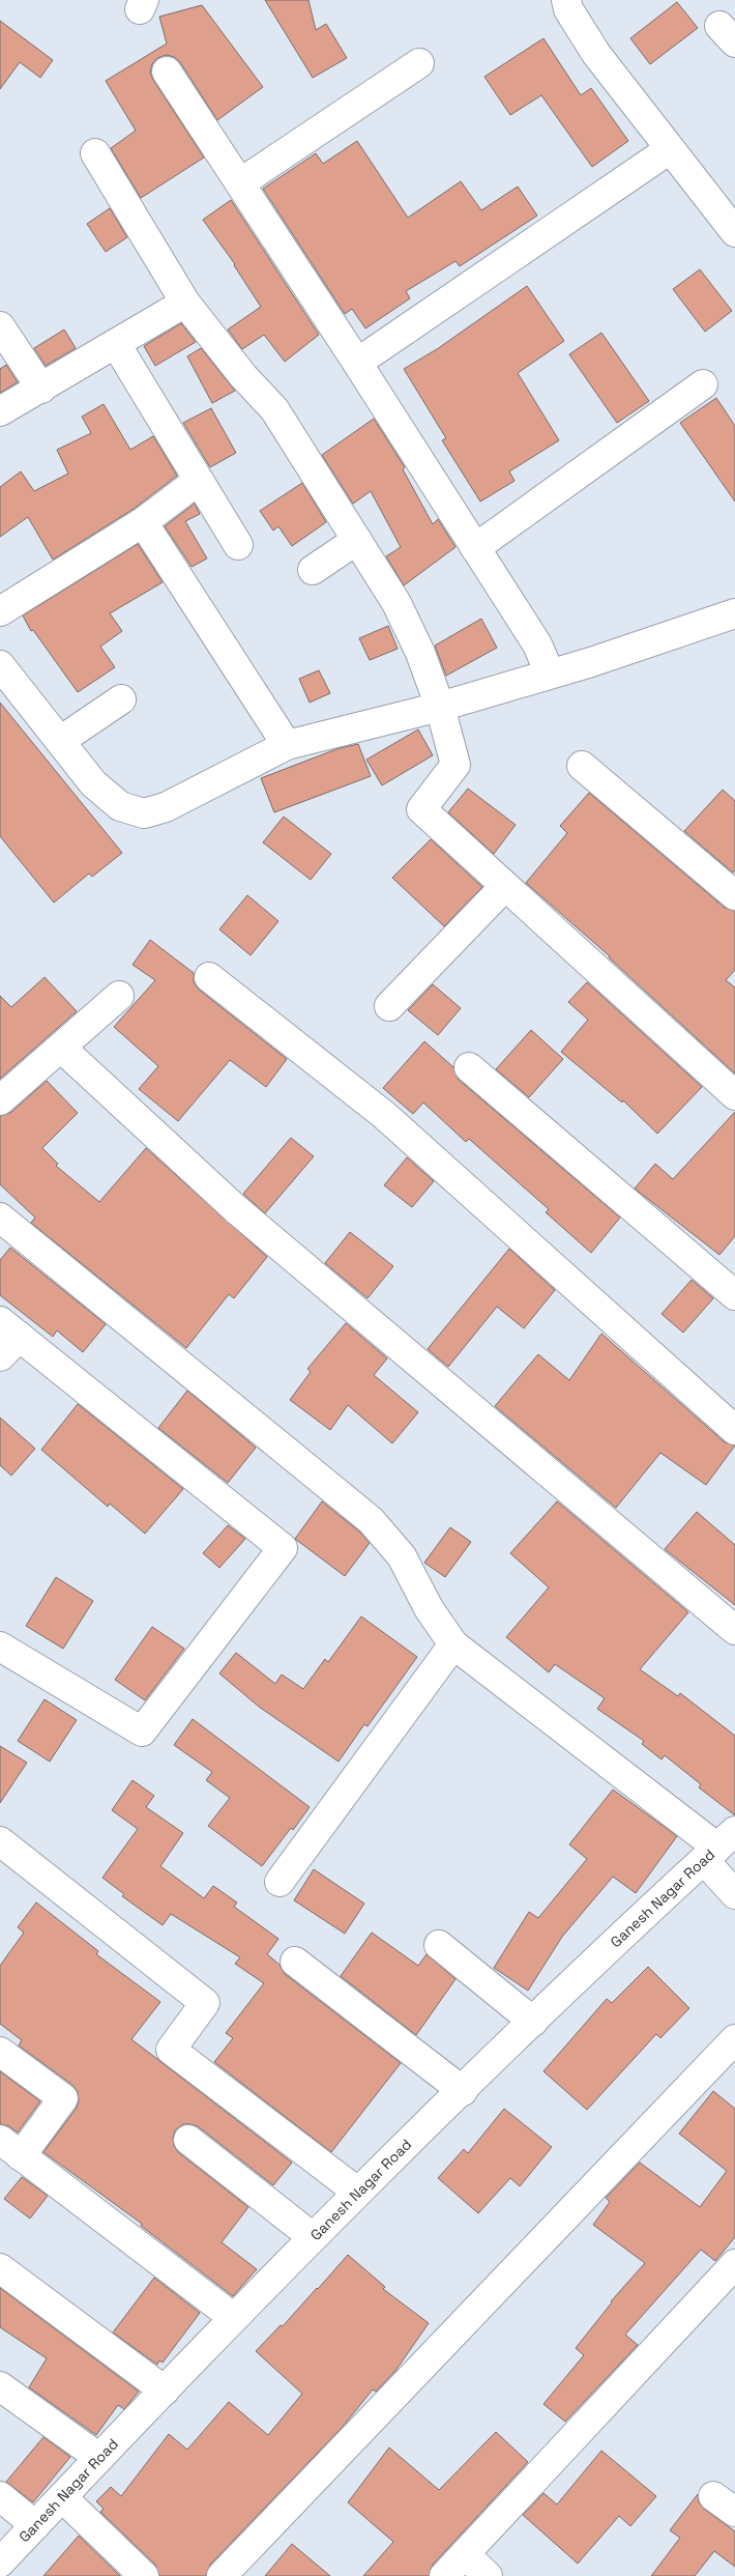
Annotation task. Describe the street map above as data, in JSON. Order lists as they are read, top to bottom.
{
  "streets": {
    "street": ["Ganesh Nagar Road"]
  }
}
